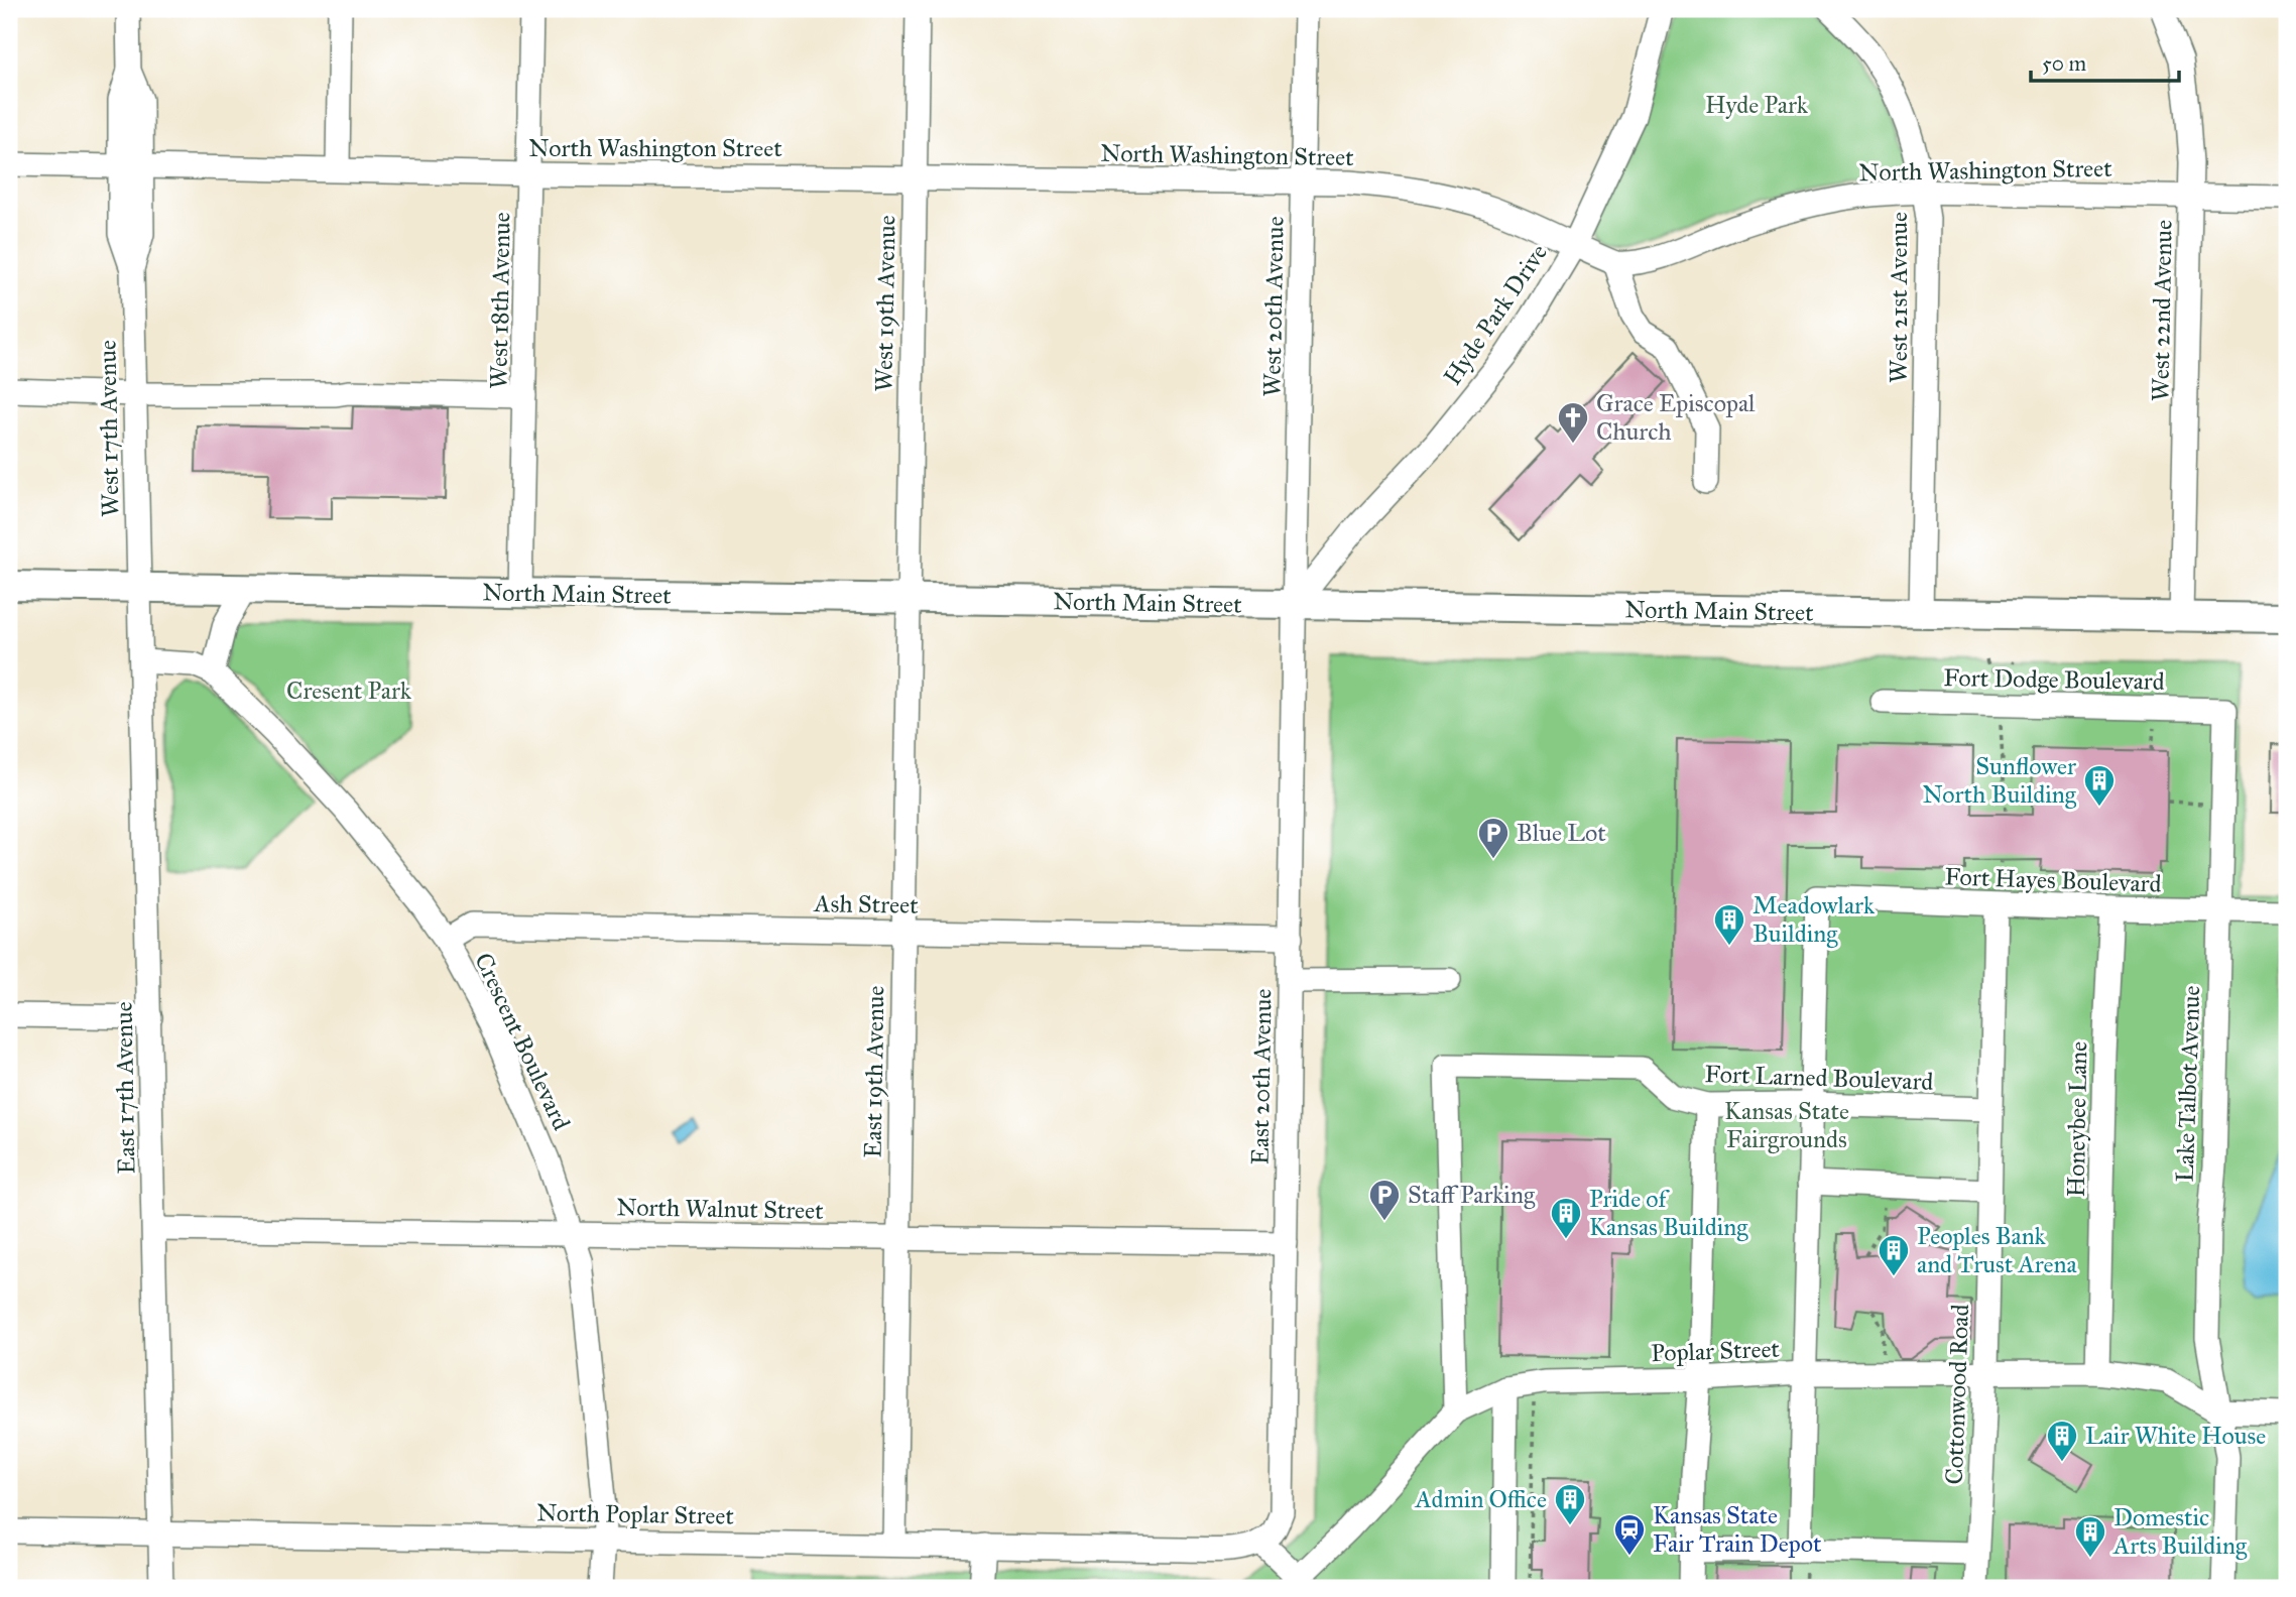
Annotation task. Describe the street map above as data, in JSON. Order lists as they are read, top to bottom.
{
  "streets": {
    "main road": ["North Main Street"],
    "street": [
      "North Washington Street",
      "West 21st Avenue",
      "West 18th Avenue",
      "West 19th Avenue",
      "West 20th Avenue",
      "West 22nd Avenue",
      "Hyde Park Drive",
      "West 17th Avenue",
      "Fort Dodge Boulevard",
      "Fort Hayes Boulevard",
      "Ash Street",
      "Crescent Boulevard",
      "East 19th Avenue",
      "East 20th Avenue",
      "Fort Larned Boulevard",
      "Lake Talbot Avenue",
      "East 17th Avenue",
      "Honeybee Lane",
      "North Walnut Street",
      "Poplar Street",
      "Cottonwood Road",
      "North Poplar Street"
    ]
  },
  "crossings": [
    ["North Washington Street", "West 21st Avenue"],
    ["North Washington Street", "West 18th Avenue"],
    ["North Washington Street", "West 19th Avenue"],
    ["North Washington Street", "West 20th Avenue"],
    ["North Washington Street", "West 22nd Avenue"],
    ["North Washington Street", "Hyde Park Drive"],
    ["North Washington Street", "West 17th Avenue"],
    ["West 21st Avenue", "North Main Street"],
    ["West 18th Avenue", "North Main Street"],
    ["West 19th Avenue", "North Main Street"],
    ["West 19th Avenue", "East 19th Avenue"],
    ["West 20th Avenue", "Hyde Park Drive"],
    ["West 20th Avenue", "North Main Street"],
    ["West 20th Avenue", "East 20th Avenue"],
    ["West 22nd Avenue", "North Main Street"],
    ["Hyde Park Drive", "North Main Street"],
    ["Hyde Park Drive", "East 20th Avenue"],
    ["West 17th Avenue", "North Main Street"],
    ["West 17th Avenue", "East 17th Avenue"],
    ["North Main Street", "East 19th Avenue"],
    ["North Main Street", "East 20th Avenue"],
    ["North Main Street", "East 17th Avenue"],
    ["Fort Dodge Boulevard", "Lake Talbot Avenue"],
    ["Fort Hayes Boulevard", "Fort Larned Boulevard"],
    ["Fort Hayes Boulevard", "Lake Talbot Avenue"],
    ["Fort Hayes Boulevard", "Honeybee Lane"],
    ["Fort Hayes Boulevard", "Cottonwood Road"],
    ["Ash Street", "Crescent Boulevard"],
    ["Ash Street", "East 19th Avenue"],
    ["Ash Street", "East 20th Avenue"],
    ["Crescent Boulevard", "East 17th Avenue"],
    ["Crescent Boulevard", "North Walnut Street"],
    ["Crescent Boulevard", "North Poplar Street"],
    ["East 19th Avenue", "North Walnut Street"],
    ["East 19th Avenue", "North Poplar Street"],
    ["East 20th Avenue", "North Walnut Street"],
    ["East 20th Avenue", "North Poplar Street"],
    ["Fort Larned Boulevard", "Poplar Street"],
    ["Fort Larned Boulevard", "Cottonwood Road"],
    ["Lake Talbot Avenue", "Poplar Street"],
    ["East 17th Avenue", "North Walnut Street"],
    ["East 17th Avenue", "North Poplar Street"],
    ["Honeybee Lane", "Poplar Street"],
    ["Poplar Street", "Cottonwood Road"]
  ],
  "parks": ["Hyde Park", "Cresent Park", "Kansas State Fairgrounds"],
  "places": {
    "church": ["Grace Episcopal Church"],
    "building": [
      "Sunflower North Building",
      "Meadowlark Building",
      "Pride of Kansas Building",
      "Peoples Bank and Trust Arena",
      "Lair White House",
      "Admin Office",
      "Domestic Arts Building"
    ],
    "parking": ["Blue Lot", "Staff Parking"],
    "station": ["Kansas State Fair Train Depot"]
  },
  "scale_bar": "50 m"
}
